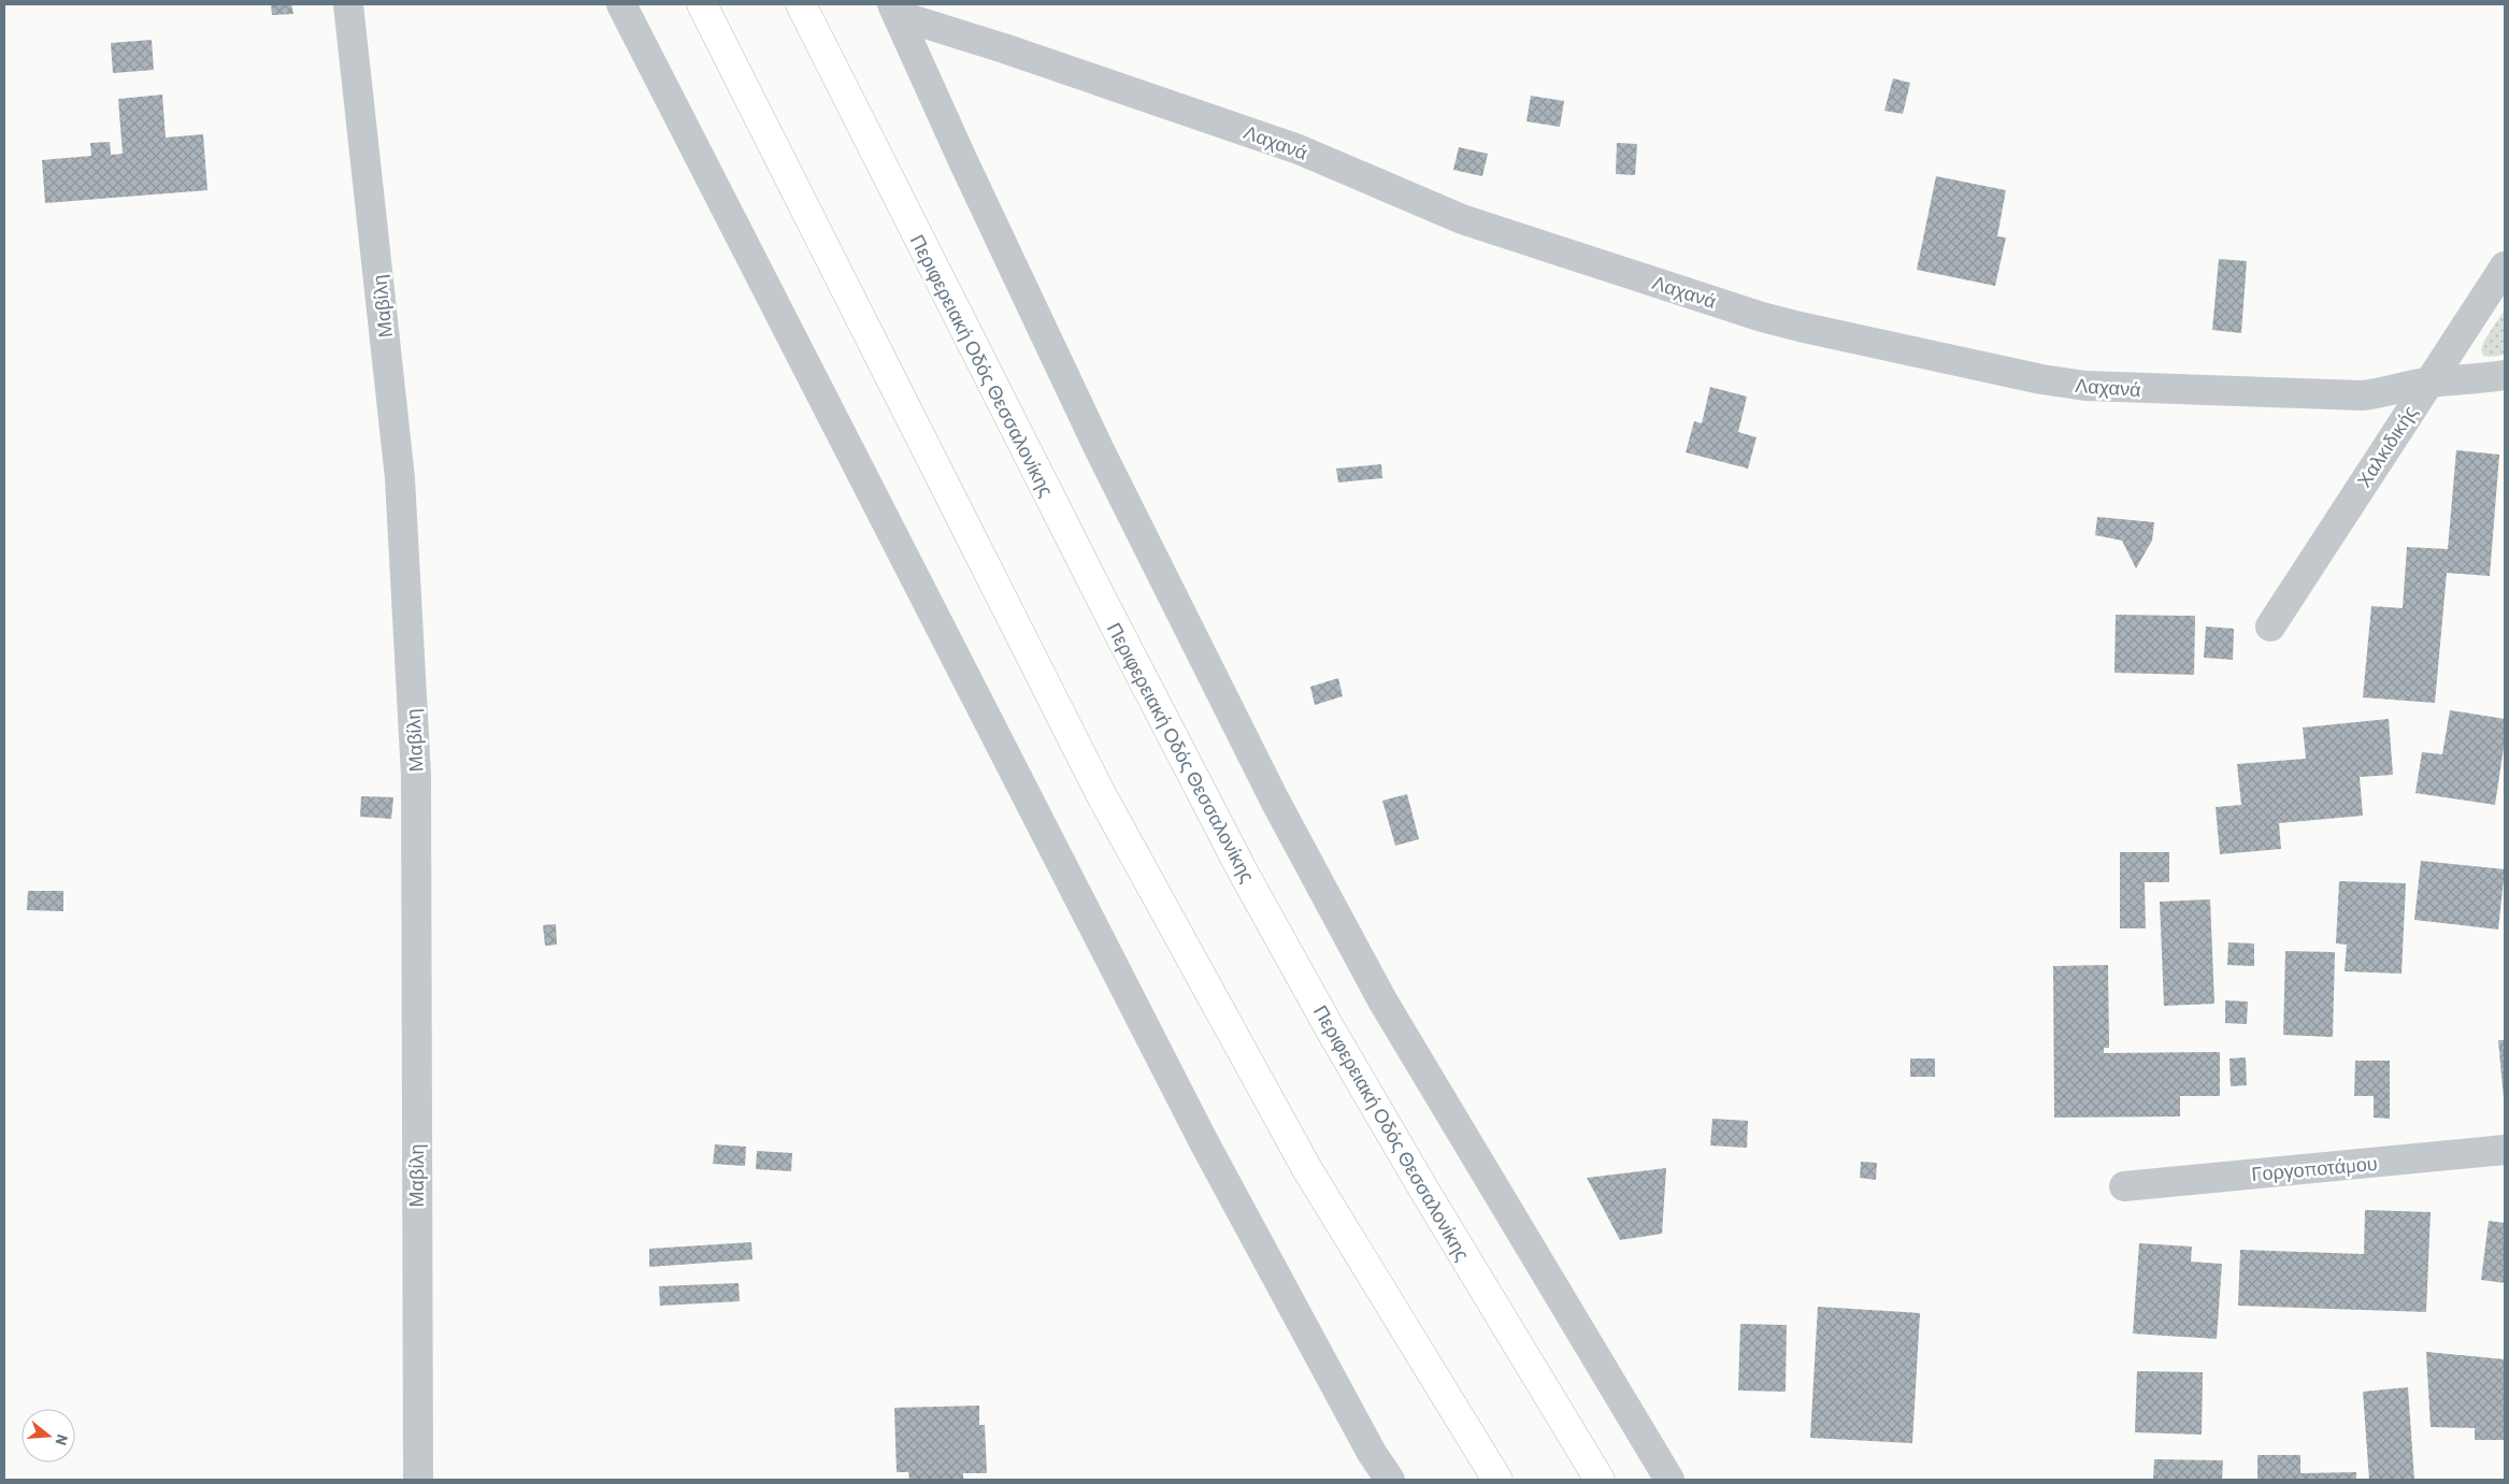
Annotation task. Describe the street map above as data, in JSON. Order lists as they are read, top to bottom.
{
  "streets": {
    "highway": ["Περιφερειακή Οδός Θεσσαλονίκης"],
    "street": [
      "Λαχανά",
      "Μαβίλη",
      "Χαλκιδικής",
      "Γοργοποτάμου"
    ]
  },
  "crossings": [
    ["Λαχανά", "Χαλκιδικής"]
  ],
  "north": "right"
}
